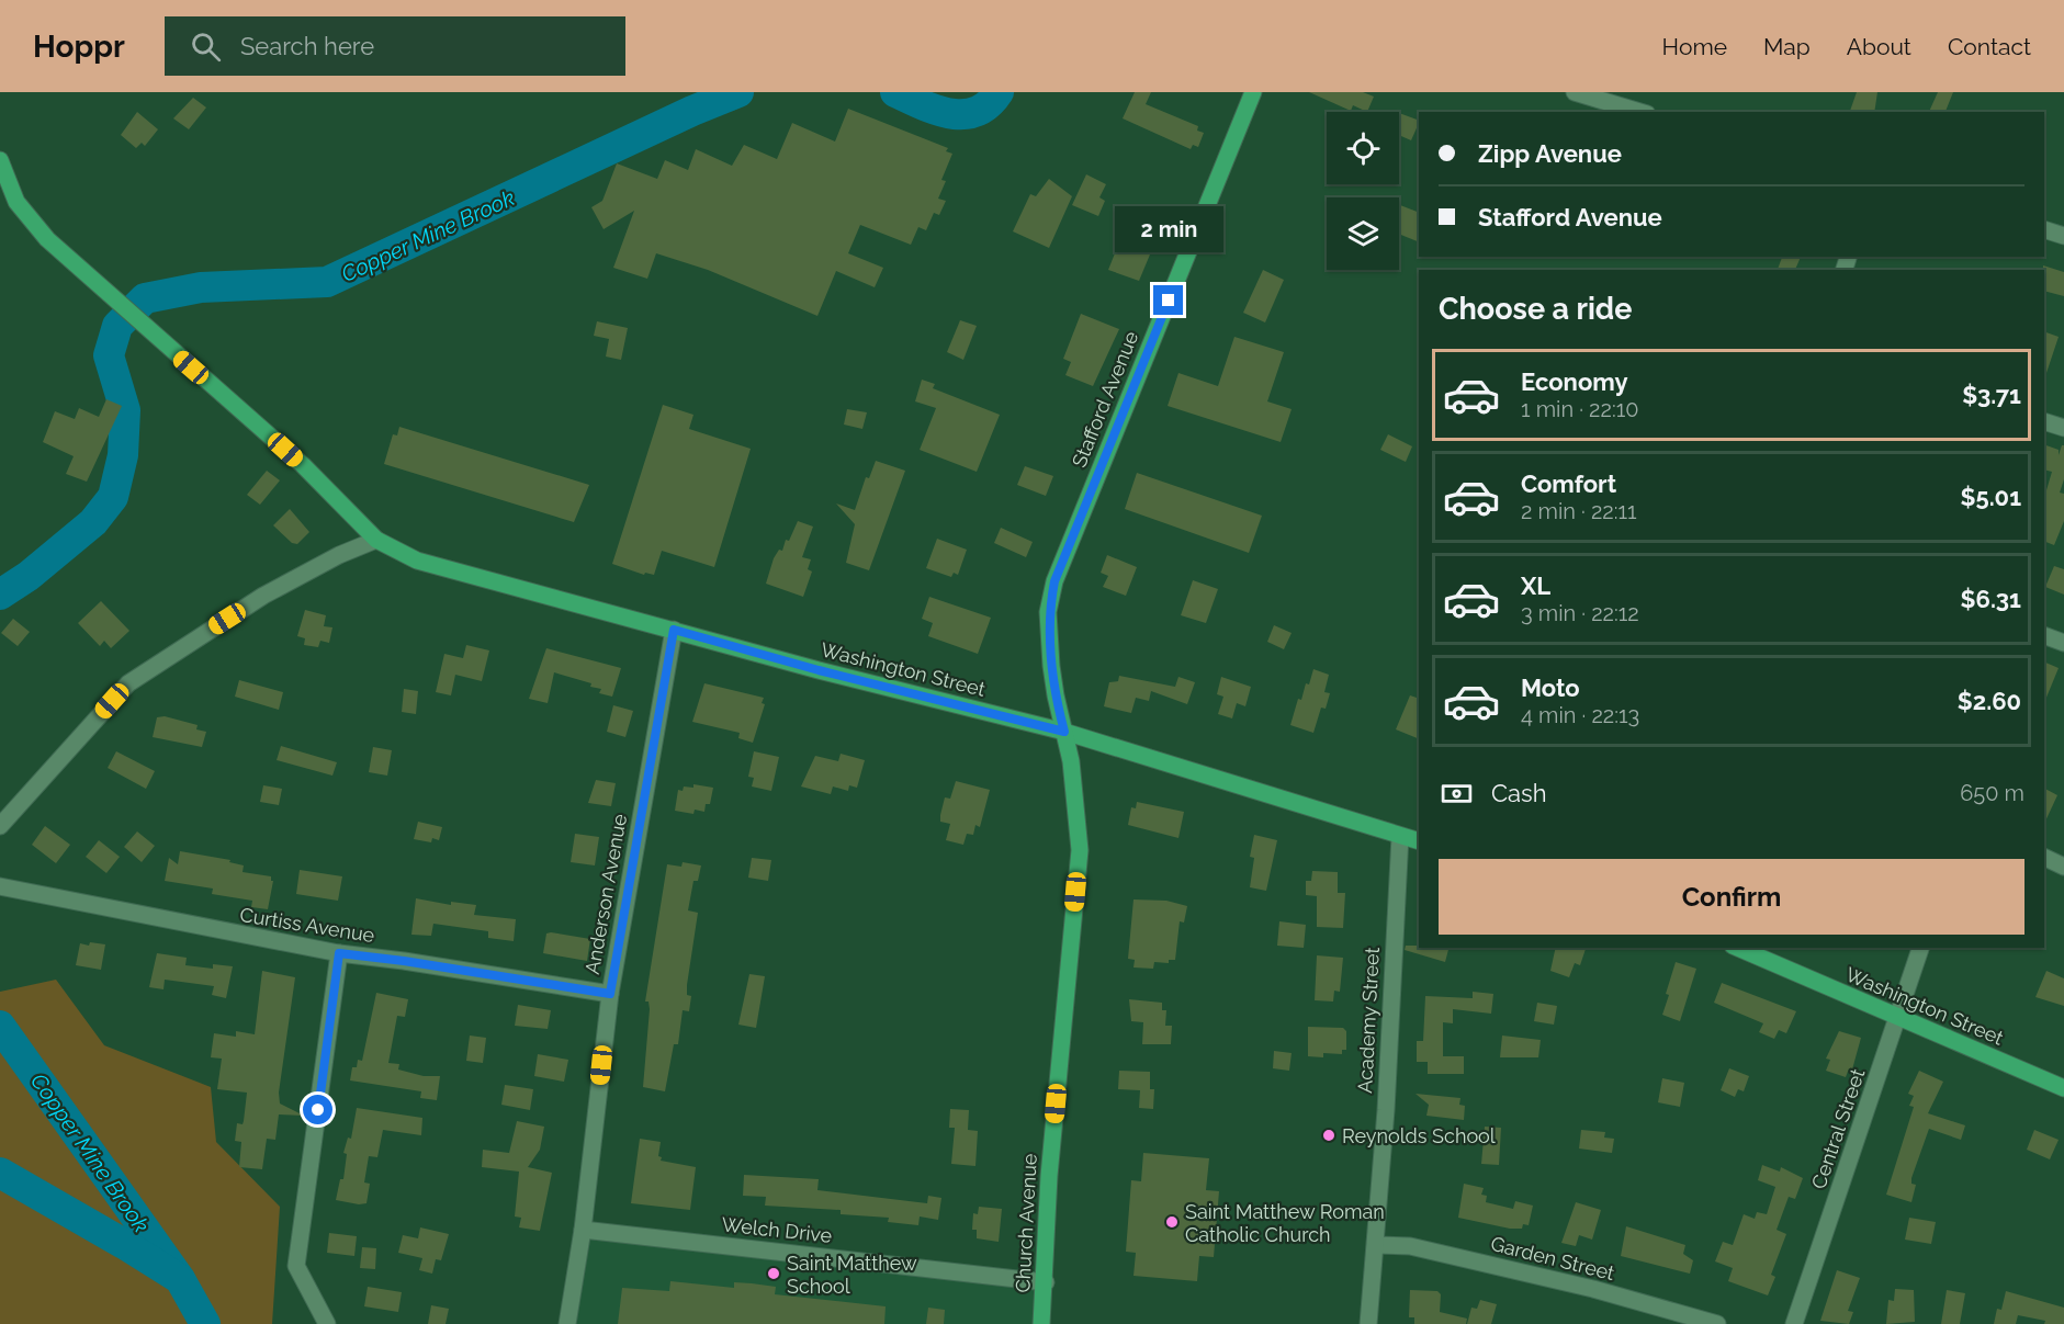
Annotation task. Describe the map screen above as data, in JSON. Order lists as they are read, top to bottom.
{
  "streets": {
    "main road": ["Stafford Avenue", "Washington Street", "Church Avenue"],
    "street": [
      "Anderson Avenue",
      "Curtiss Avenue",
      "Academy Street",
      "Central Street",
      "Welch Drive",
      "Garden Street"
    ]
  },
  "crossings": [
    ["Stafford Avenue", "Washington Street"],
    ["Stafford Avenue", "Church Avenue"],
    ["Washington Street", "Anderson Avenue"],
    ["Washington Street", "Academy Street"],
    ["Washington Street", "Central Street"],
    ["Washington Street", "Church Avenue"],
    ["Anderson Avenue", "Curtiss Avenue"],
    ["Anderson Avenue", "Welch Drive"],
    ["Academy Street", "Garden Street"],
    ["Church Avenue", "Welch Drive"]
  ],
  "water": ["Copper Mine Brook"],
  "places": ["Reynolds School", "Saint Matthew Roman Catholic Church", "Saint Matthew School"],
  "page": {
    "header": "Hoppr",
    "search": "Search here",
    "nav": [
      "Home",
      "Map",
      "About",
      "Contact"
    ],
    "banner": ["Zipp Avenue", "Stafford Avenue"],
    "bubble": "2 min",
    "heading": "Choose a ride",
    "list": [
      {
        "name": "Economy",
        "note": "1 min · 22:10",
        "value": "$3.71"
      },
      {
        "name": "Comfort",
        "note": "2 min · 22:11",
        "value": "$5.01"
      },
      {
        "name": "XL",
        "note": "3 min · 22:12",
        "value": "$6.31"
      },
      {
        "name": "Moto",
        "note": "4 min · 22:13",
        "value": "$2.60"
      }
    ],
    "pay": ["Cash", "650 m"],
    "buttons": "Confirm"
  }
}
